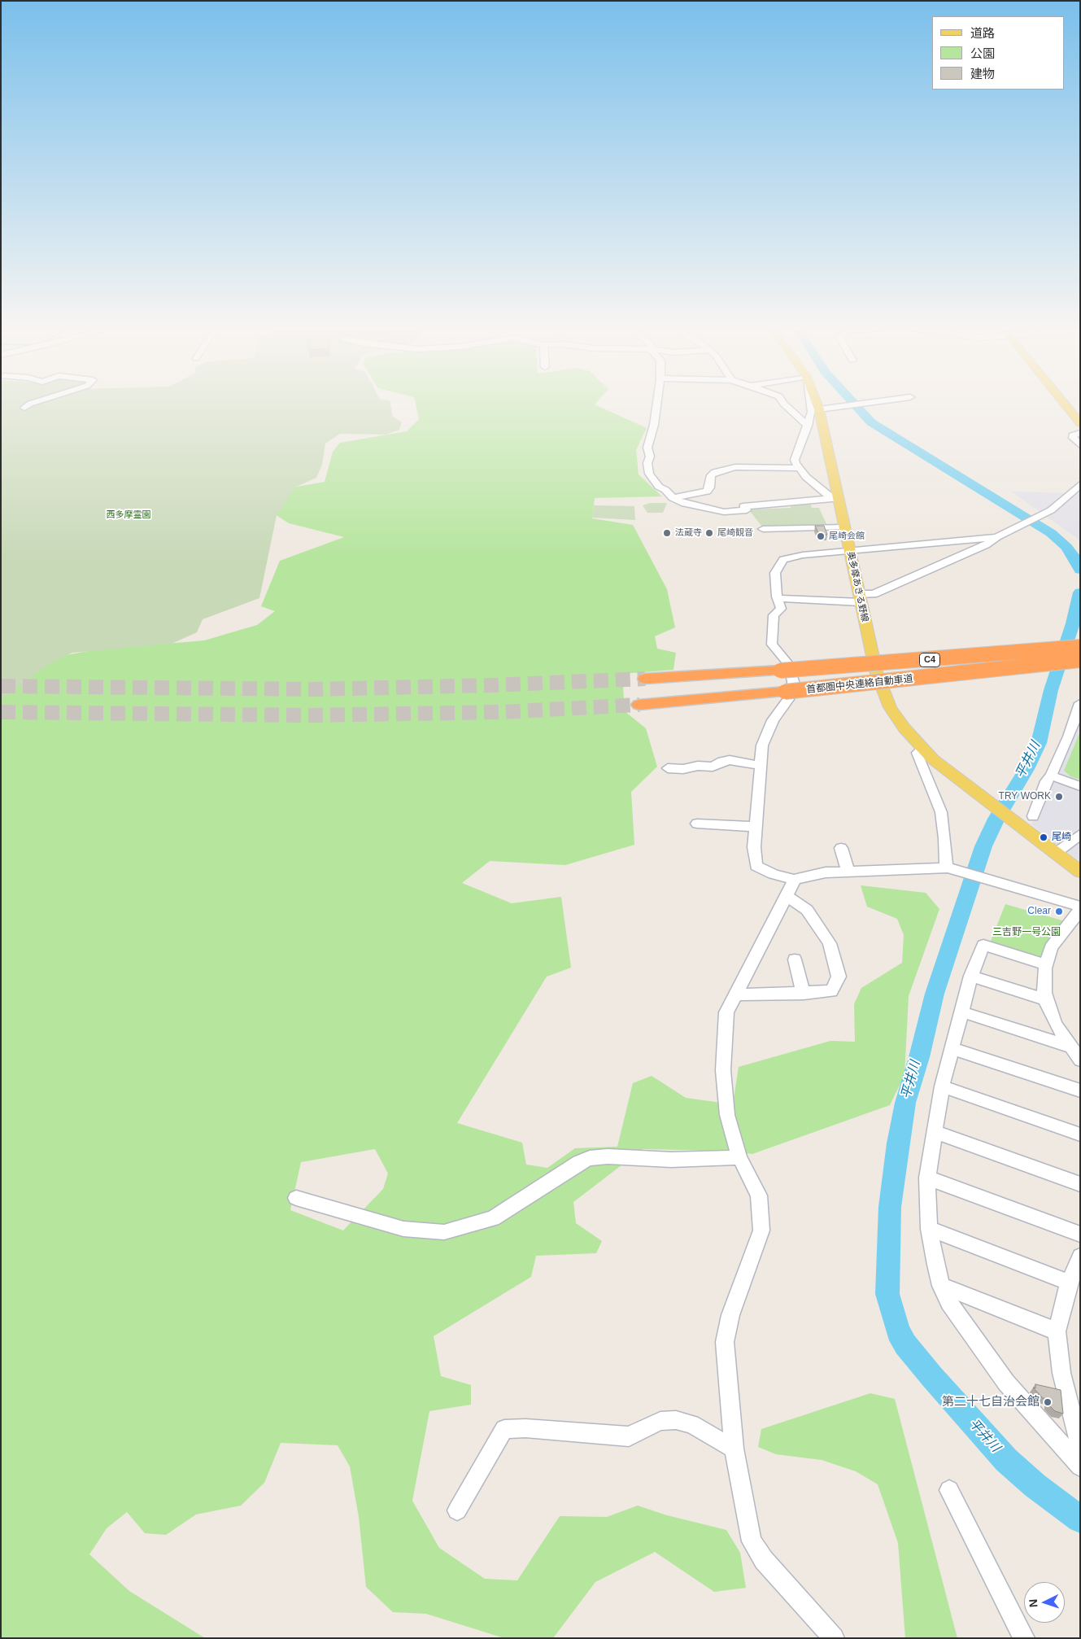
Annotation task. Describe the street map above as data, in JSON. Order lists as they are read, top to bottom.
{
  "streets": {
    "highway": ["C4", "首都圏中央連絡自動車道"],
    "main road": ["奥多摩あきる野線"]
  },
  "water": ["平井川"],
  "parks": ["西多摩霊園", "三吉野一号公園"],
  "places": [
    "法蔵寺",
    "尾崎観音",
    "尾崎会館",
    "TRY WORK",
    "尾崎",
    "Clear",
    "第二十七自治会館"
  ],
  "legend": ["道路", "公園", "建物"],
  "north": "left"
}
